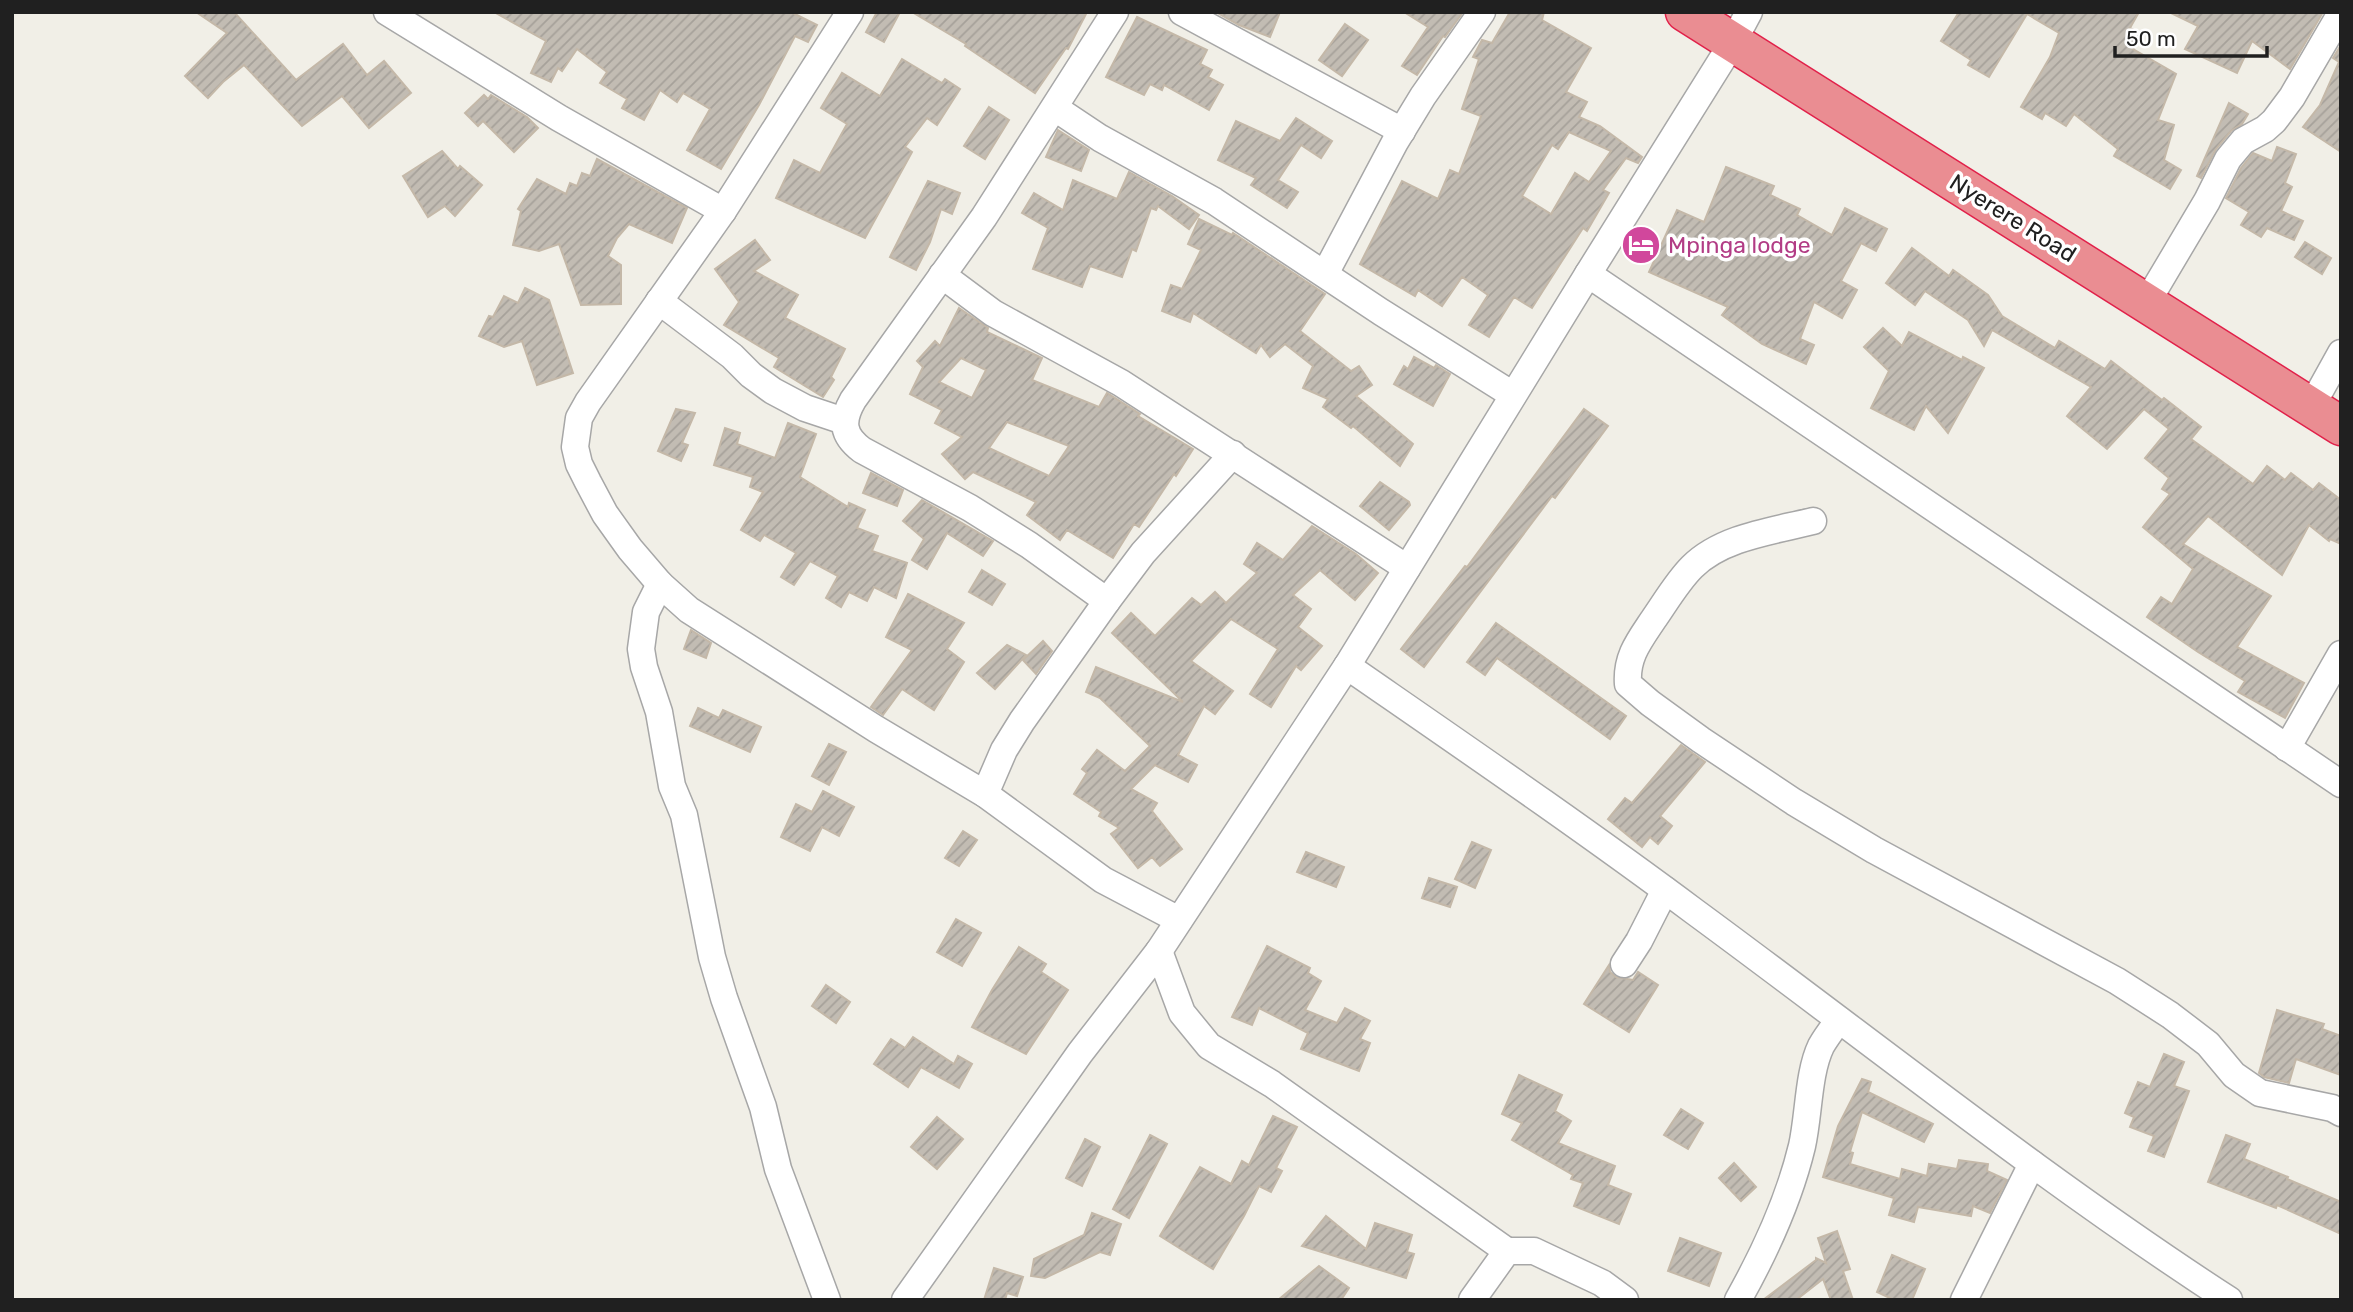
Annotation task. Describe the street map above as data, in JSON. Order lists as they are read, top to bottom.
{
  "streets": {
    "highway": ["Nyerere Road"]
  },
  "places": {
    "hotel": ["Mpinga lodge"]
  },
  "scale_bar": "50 m"
}
